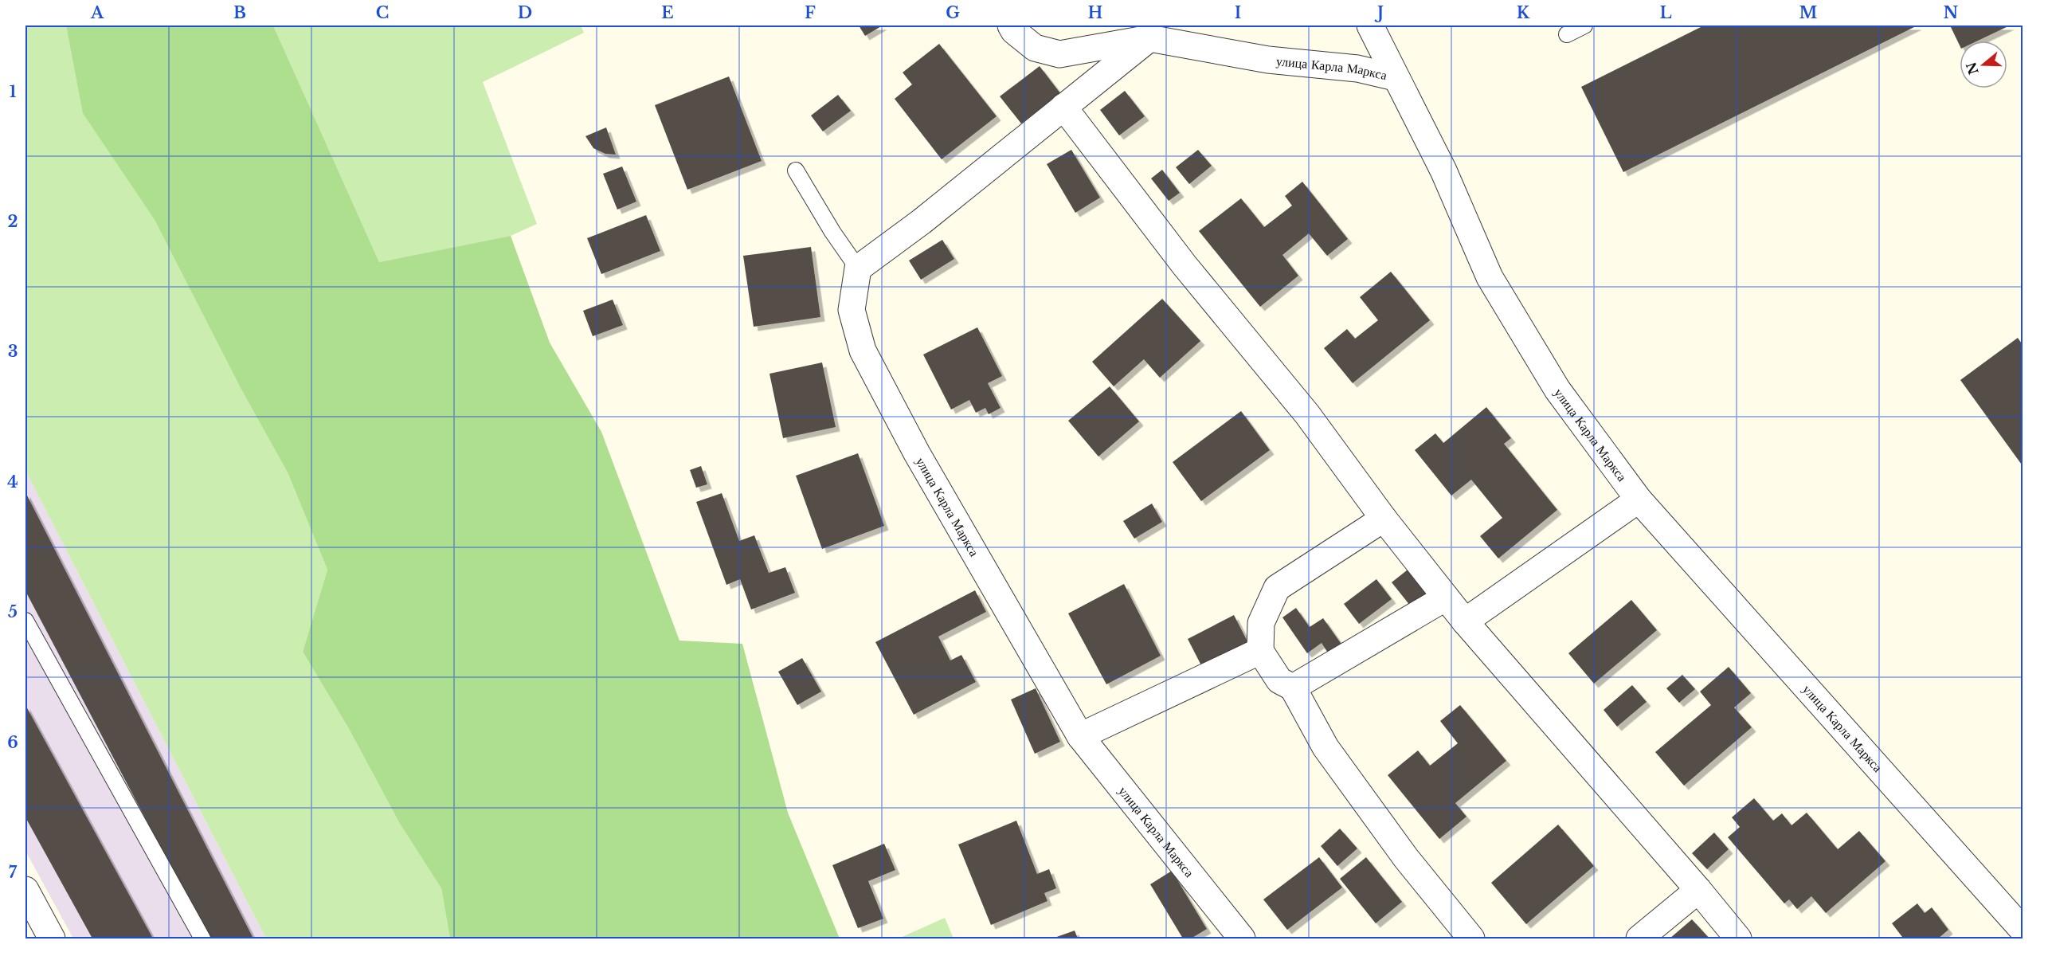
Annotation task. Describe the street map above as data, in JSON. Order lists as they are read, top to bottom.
{
  "streets": {
    "street": ["улица Карла Маркса"]
  },
  "north": "left",
  "grid": {
    "columns": [
      "A",
      "B",
      "C",
      "D",
      "E",
      "F",
      "G",
      "H",
      "I",
      "J",
      "K",
      "L",
      "M",
      "N"
    ],
    "rows": [
      "1",
      "2",
      "3",
      "4",
      "5",
      "6",
      "7"
    ]
  }
}
